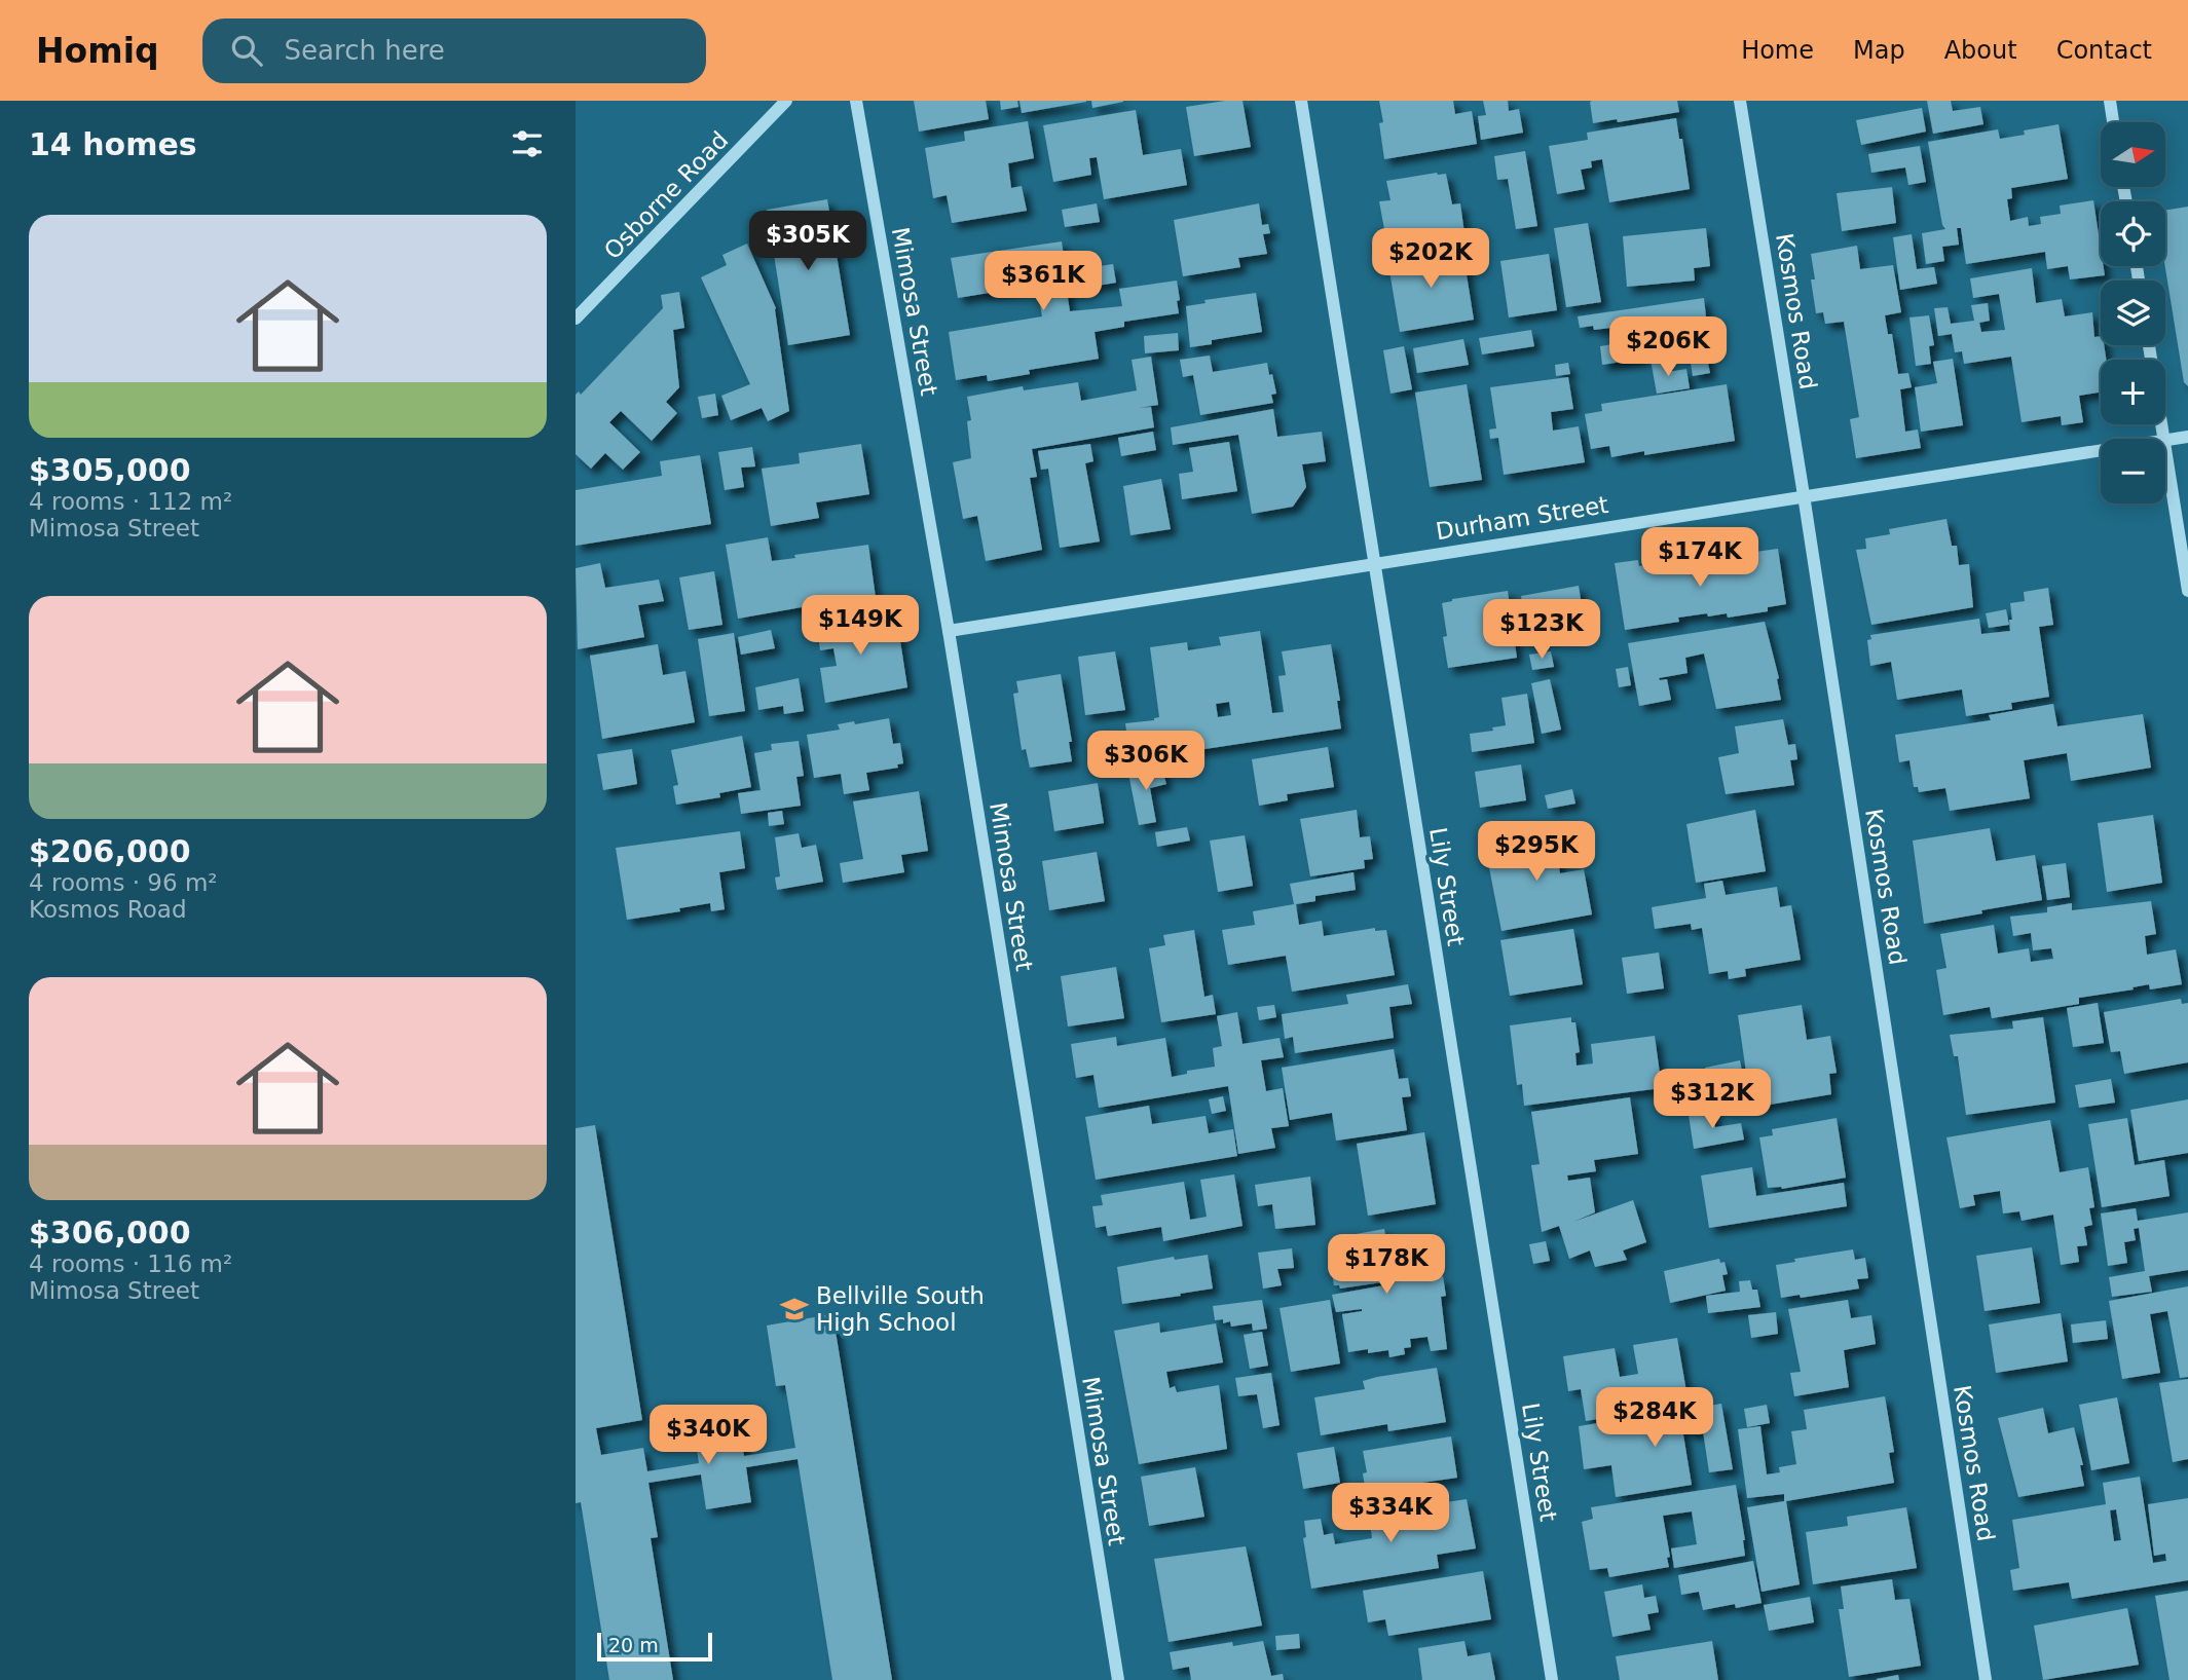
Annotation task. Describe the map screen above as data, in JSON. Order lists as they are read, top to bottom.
{
  "streets": {
    "street": [
      "Osborne Road",
      "Mimosa Street",
      "Kosmos Road",
      "Durham Street",
      "Lily Street"
    ]
  },
  "crossings": [
    ["Mimosa Street", "Durham Street"],
    ["Kosmos Road", "Durham Street"],
    ["Durham Street", "Lily Street"]
  ],
  "places": {
    "school or university": ["Bellville South High School"]
  },
  "scale_bar": "20 m",
  "north": "right",
  "page": {
    "header": "Homiq",
    "search": "Search here",
    "nav": [
      "Home",
      "Map",
      "About",
      "Contact"
    ],
    "heading": "14 homes",
    "map_buttons": ["+", "−"],
    "list": [
      {
        "name": "$305,000",
        "note": "4 rooms · 112 m² · Mimosa Street"
      },
      {
        "name": "$206,000",
        "note": "4 rooms · 96 m² · Kosmos Road"
      },
      {
        "name": "$306,000",
        "note": "4 rooms · 116 m² · Mimosa Street"
      }
    ],
    "price": [
      "$305K",
      "$202K",
      "$361K",
      "$206K",
      "$174K",
      "$149K",
      "$123K",
      "$306K",
      "$295K",
      "$312K",
      "$178K",
      "$284K",
      "$340K",
      "$334K"
    ],
    "scale": "20 m"
  }
}
